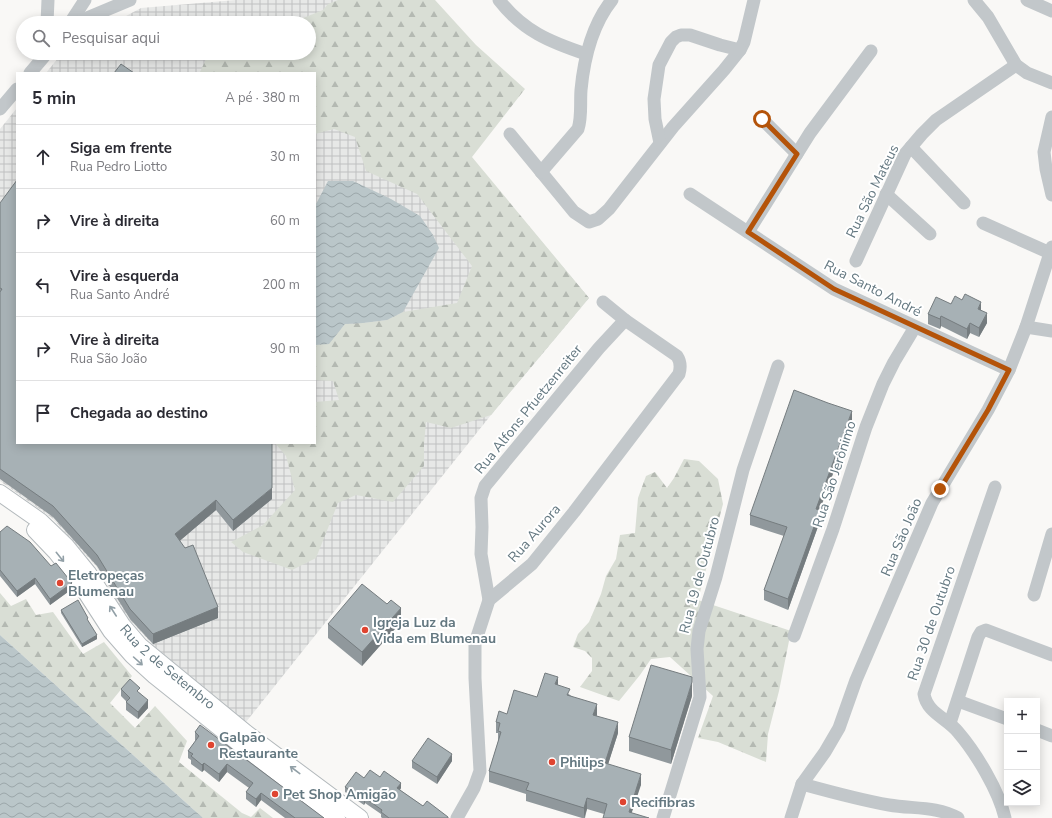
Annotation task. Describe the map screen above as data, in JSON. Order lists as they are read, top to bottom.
{
  "streets": {
    "main road": ["Rua 2 de Setembro"],
    "street": [
      "Rua São Mateus",
      "Rua Santo André",
      "Rua Alfons Pfuetzenreiter",
      "Rua São Jerônimo",
      "Rua Aurora",
      "Rua São João",
      "Rua 19 de Outubro",
      "Rua 30 de Outubro"
    ]
  },
  "crossings": [
    ["Rua Santo André", "Rua São Jerônimo"],
    ["Rua Santo André", "Rua São João"],
    ["Rua Alfons Pfuetzenreiter", "Rua Aurora"]
  ],
  "places": [
    "Eletropeças Blumenau",
    "Igreja Luz da Vida em Blumenau",
    "Galpão Restaurante",
    "Philips",
    "Pet Shop Amigão",
    "Recifibras"
  ],
  "page": {
    "search": "Pesquisar aqui",
    "heading": ["5 min", "A pé · 380 m"],
    "list": [
      ["Siga em frente", "Rua Pedro Liotto", "30 m"],
      ["Vire à direita", "60 m"],
      ["Vire à esquerda", "Rua Santo André", "200 m"],
      ["Vire à direita", "Rua São João", "90 m"],
      "Chegada ao destino"
    ],
    "map_buttons": ["+", "−"]
  }
}
